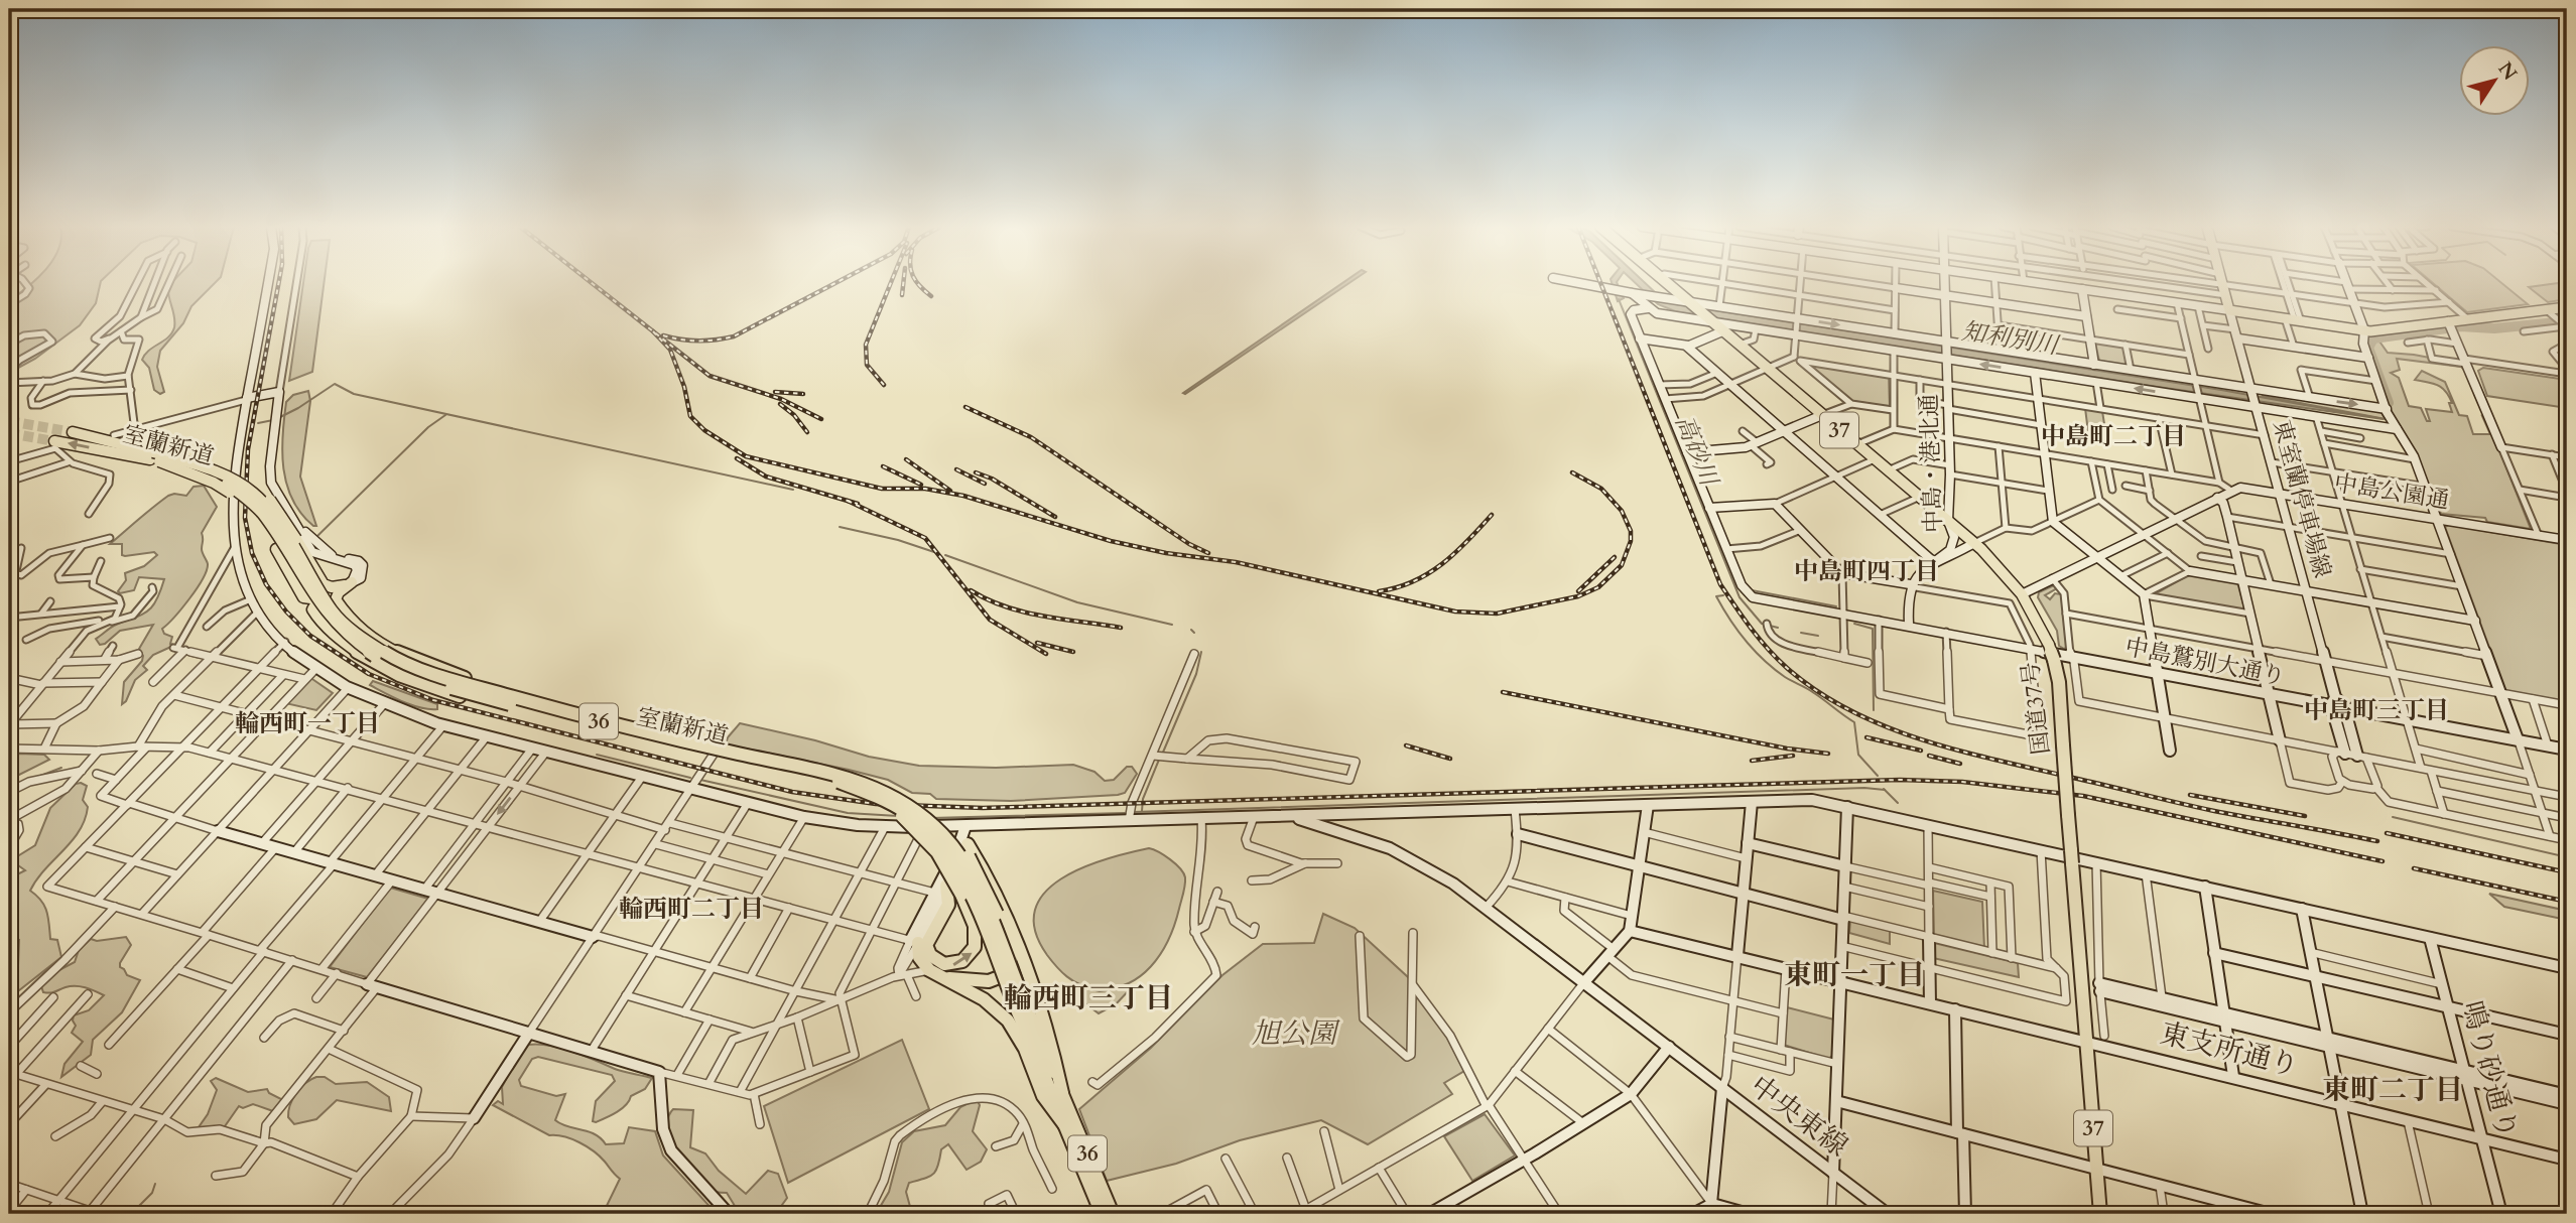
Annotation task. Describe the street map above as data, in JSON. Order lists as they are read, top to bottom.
{
  "streets": {
    "highway": [
      "37",
      "室蘭新道",
      "国道37号",
      "36"
    ],
    "street": [
      "中島・港北通",
      "中島公園通",
      "東室蘭停車場線",
      "中島鷲別大通り",
      "東支所通り",
      "鳴り砂通り",
      "中央東線"
    ]
  },
  "crossings": [
    ["室蘭新道", "36"],
    ["中島・港北通", "国道37号"],
    ["中島公園通", "東室蘭停車場線"],
    ["東室蘭停車場線", "中島鷲別大通り"],
    ["国道37号", "東支所通り"],
    ["東支所通り", "鳴り砂通り"]
  ],
  "districts": [
    "中島町二丁目",
    "中島町四丁目",
    "中島町三丁目",
    "輪西町一丁目",
    "輪西町二丁目",
    "東町一丁目",
    "輪西町三丁目",
    "東町二丁目"
  ],
  "water": ["知利別川", "高砂川"],
  "parks": ["旭公園"],
  "north": "top right"
}
